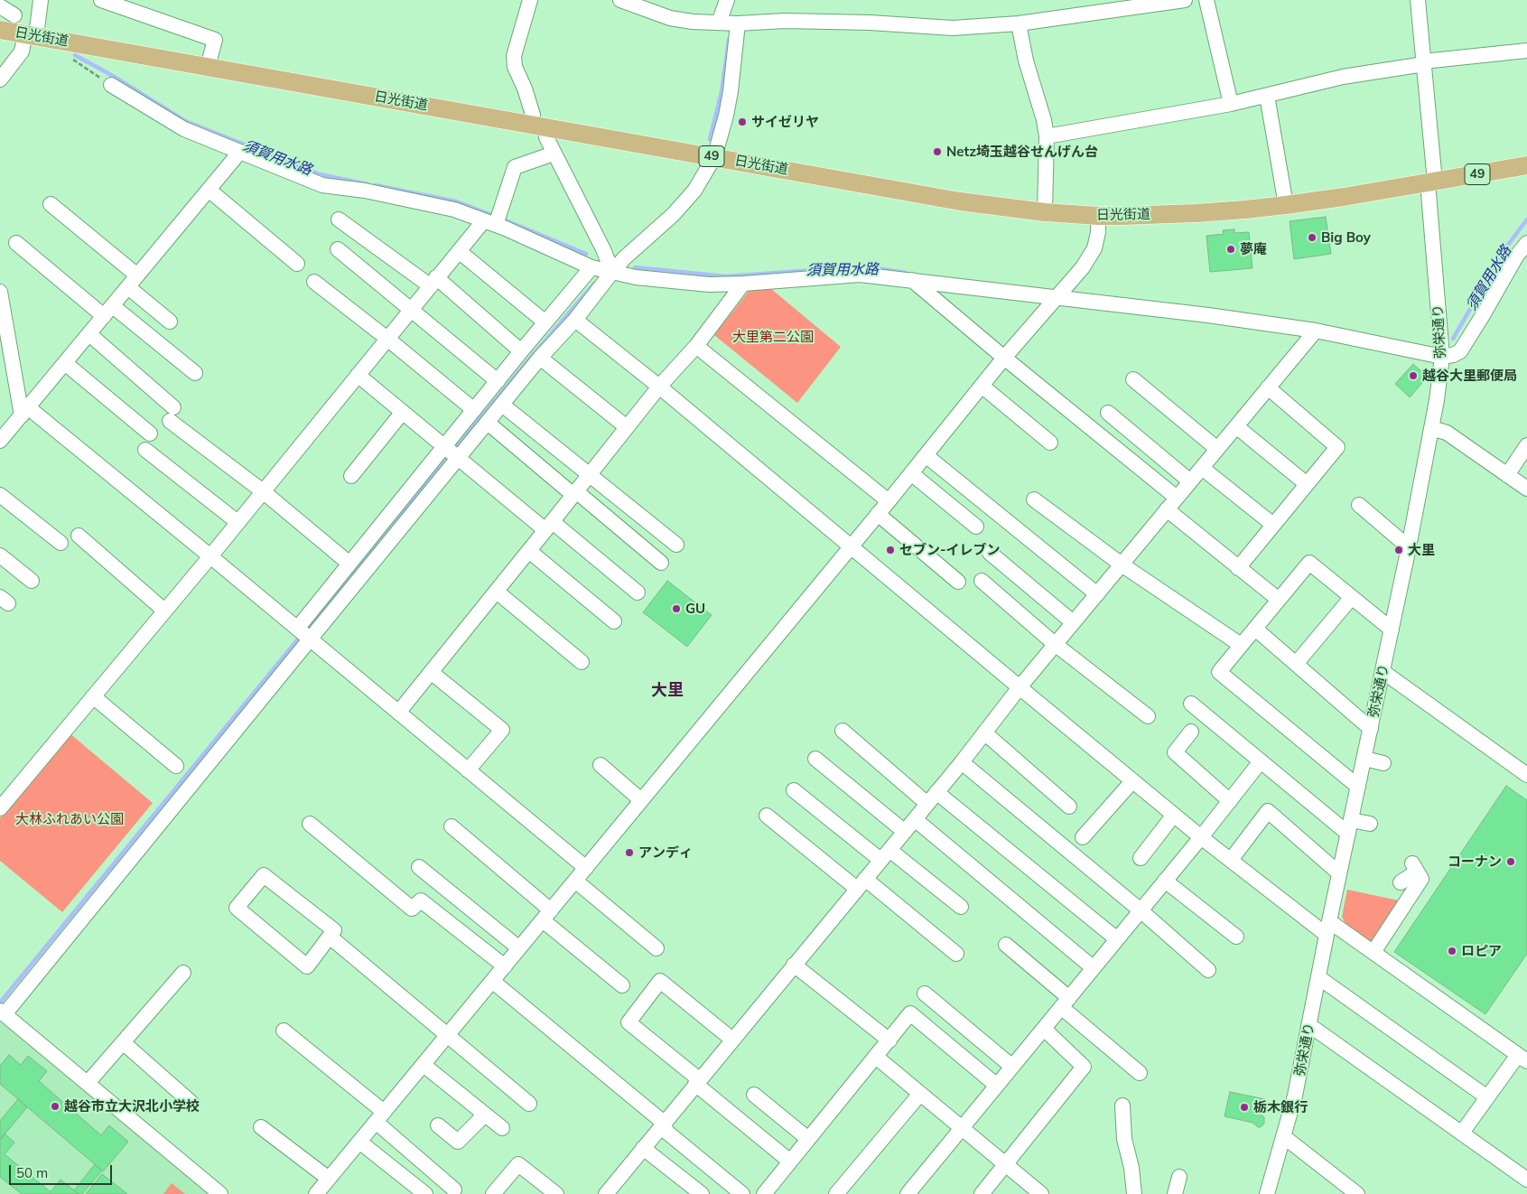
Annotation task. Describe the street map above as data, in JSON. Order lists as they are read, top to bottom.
{
  "streets": {
    "main road": ["日光街道", "49"],
    "street": ["弥栄通り"]
  },
  "crossings": [
    ["日光街道", "弥栄通り"]
  ],
  "districts": ["大里"],
  "water": ["須賀用水路"],
  "parks": ["大里第二公園", "大林ふれあい公園"],
  "places": [
    "サイゼリヤ",
    "Netz埼玉越谷せんげん台",
    "Big Boy",
    "夢庵",
    "越谷大里郵便局",
    "セブン-イレブン",
    "大里",
    "GU",
    "アンディ",
    "コーナン",
    "ロピア",
    "越谷市立大沢北小学校",
    "栃木銀行"
  ],
  "scale_bar": "50 m"
}
